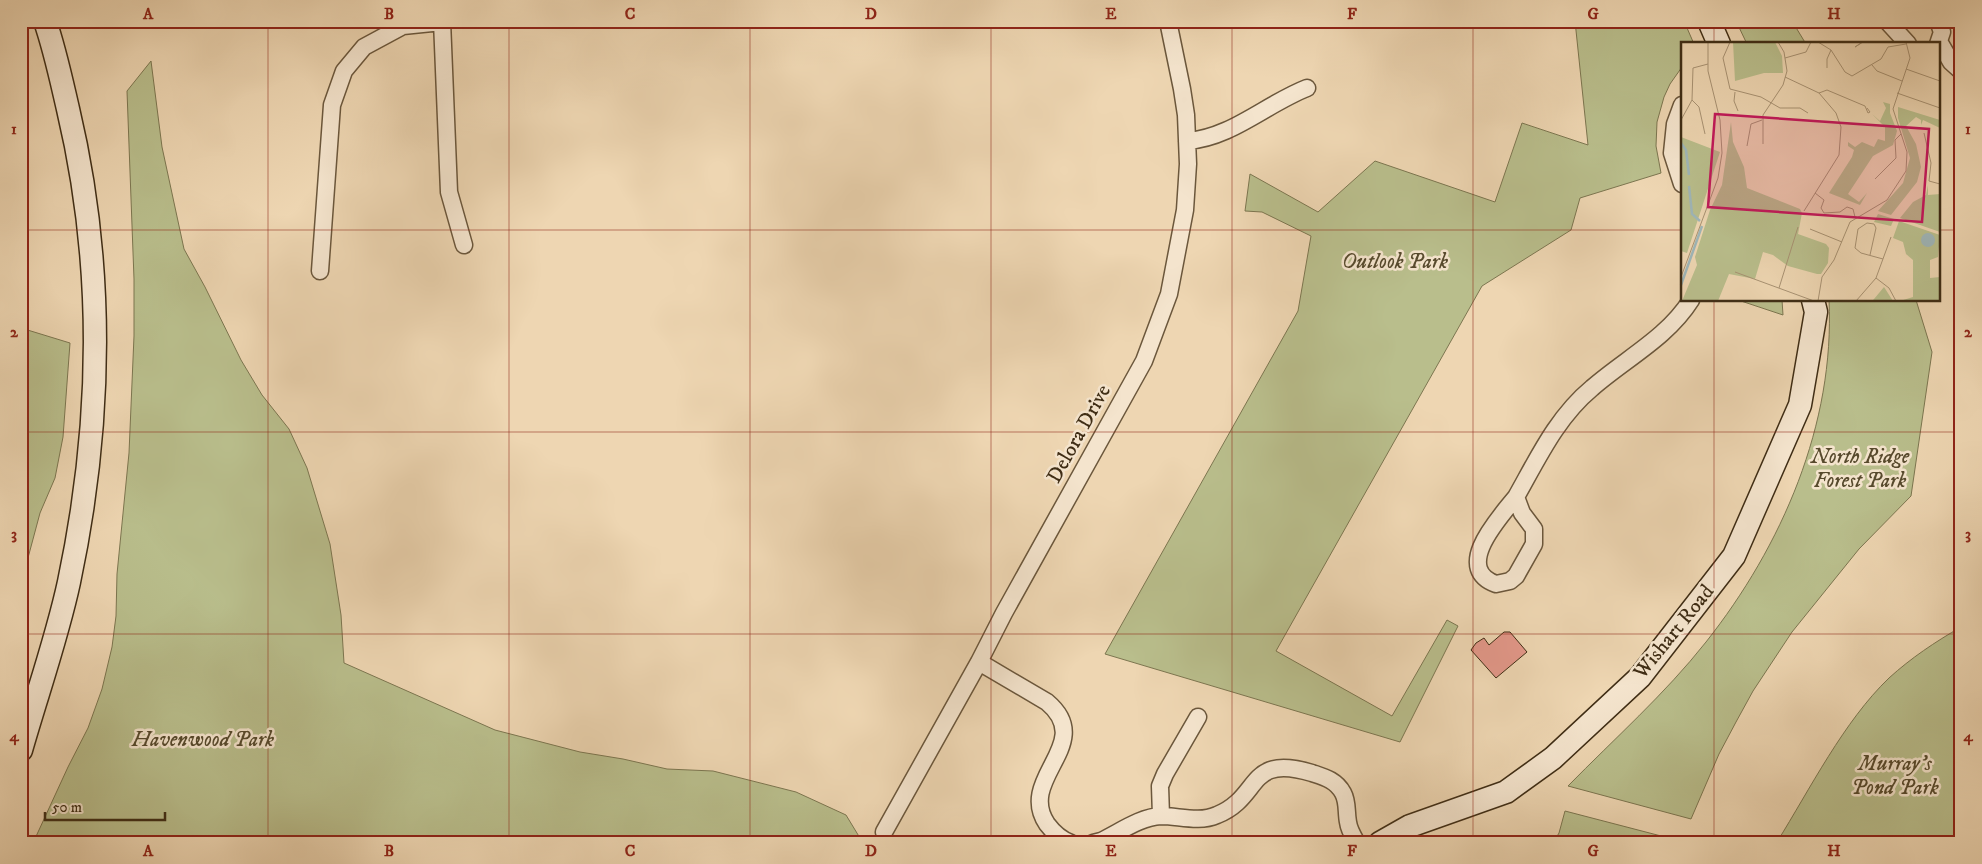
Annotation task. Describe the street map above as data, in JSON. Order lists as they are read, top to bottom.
{
  "streets": {
    "street": ["Delora Drive", "Wishart Road"]
  },
  "parks": [
    "Outlook Park",
    "North Ridge Forest Park",
    "Havenwood Park",
    "Murray's Pond Park"
  ],
  "scale_bar": "50 m",
  "grid": {
    "columns": [
      "A",
      "B",
      "C",
      "D",
      "E",
      "F",
      "G",
      "H"
    ],
    "rows": [
      "1",
      "2",
      "3",
      "4"
    ]
  }
}
